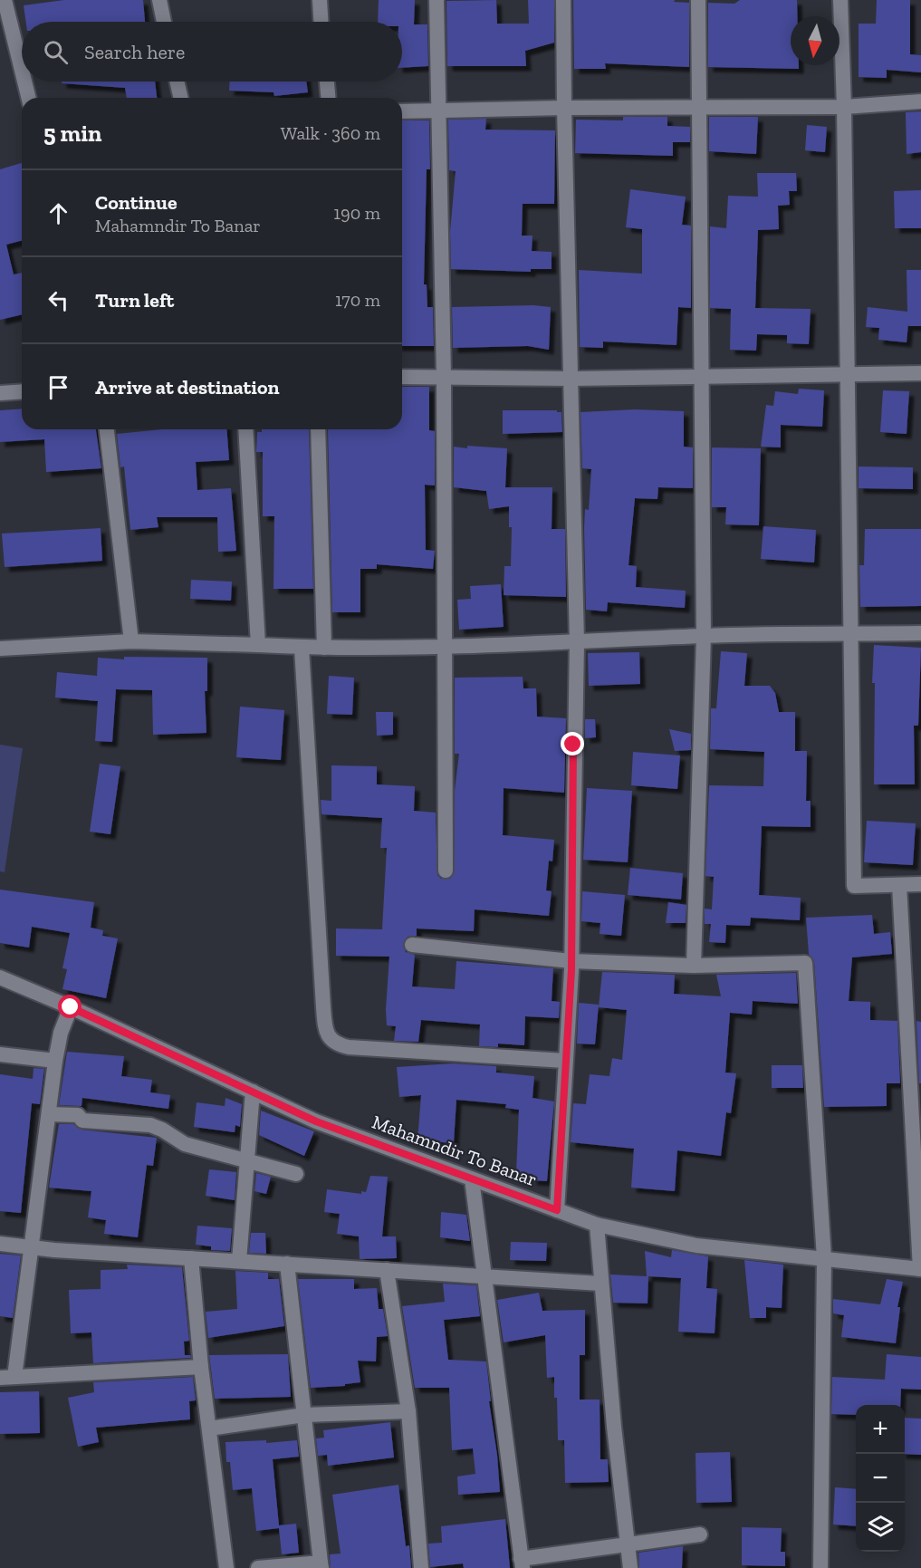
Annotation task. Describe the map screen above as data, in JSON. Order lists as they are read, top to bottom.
{
  "streets": {
    "street": ["Mahamndir To Banar"]
  },
  "north": "bottom",
  "page": {
    "search": "Search here",
    "heading": ["5 min", "Walk · 360 m"],
    "list": [
      ["Continue", "Mahamndir To Banar", "190 m"],
      ["Turn left", "170 m"],
      "Arrive at destination"
    ],
    "map_buttons": ["+", "−"]
  }
}
